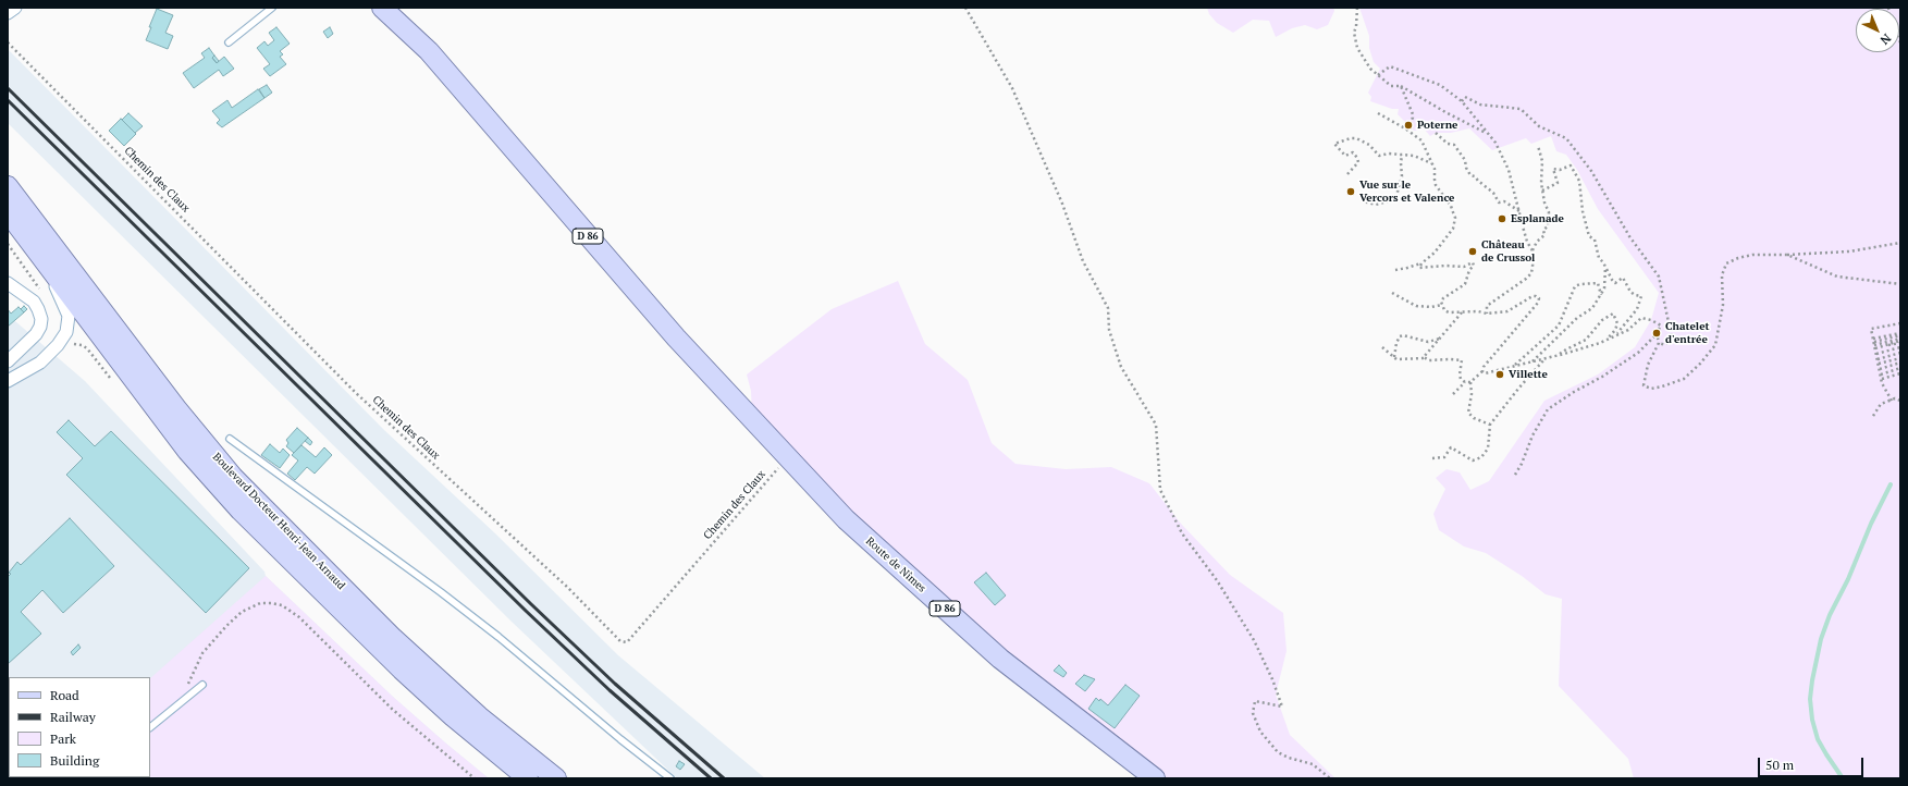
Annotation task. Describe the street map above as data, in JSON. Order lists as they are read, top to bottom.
{
  "streets": {
    "main road": ["D 86", "Boulevard Docteur Henri-Jean Arnaud", "Route de Nîmes"],
    "path": ["Chemin des Claux"]
  },
  "crossings": [
    ["Chemin des Claux", "Route de Nîmes"]
  ],
  "places": [
    "Poterne",
    "Vue sur le Vercors et Valence",
    "Esplanade",
    "Château de Crussol",
    "Chatelet d'entrée",
    "Villette"
  ],
  "legend": [
    "Road",
    "Railway",
    "Park",
    "Building"
  ],
  "scale_bar": "50 m",
  "north": "bottom right"
}
